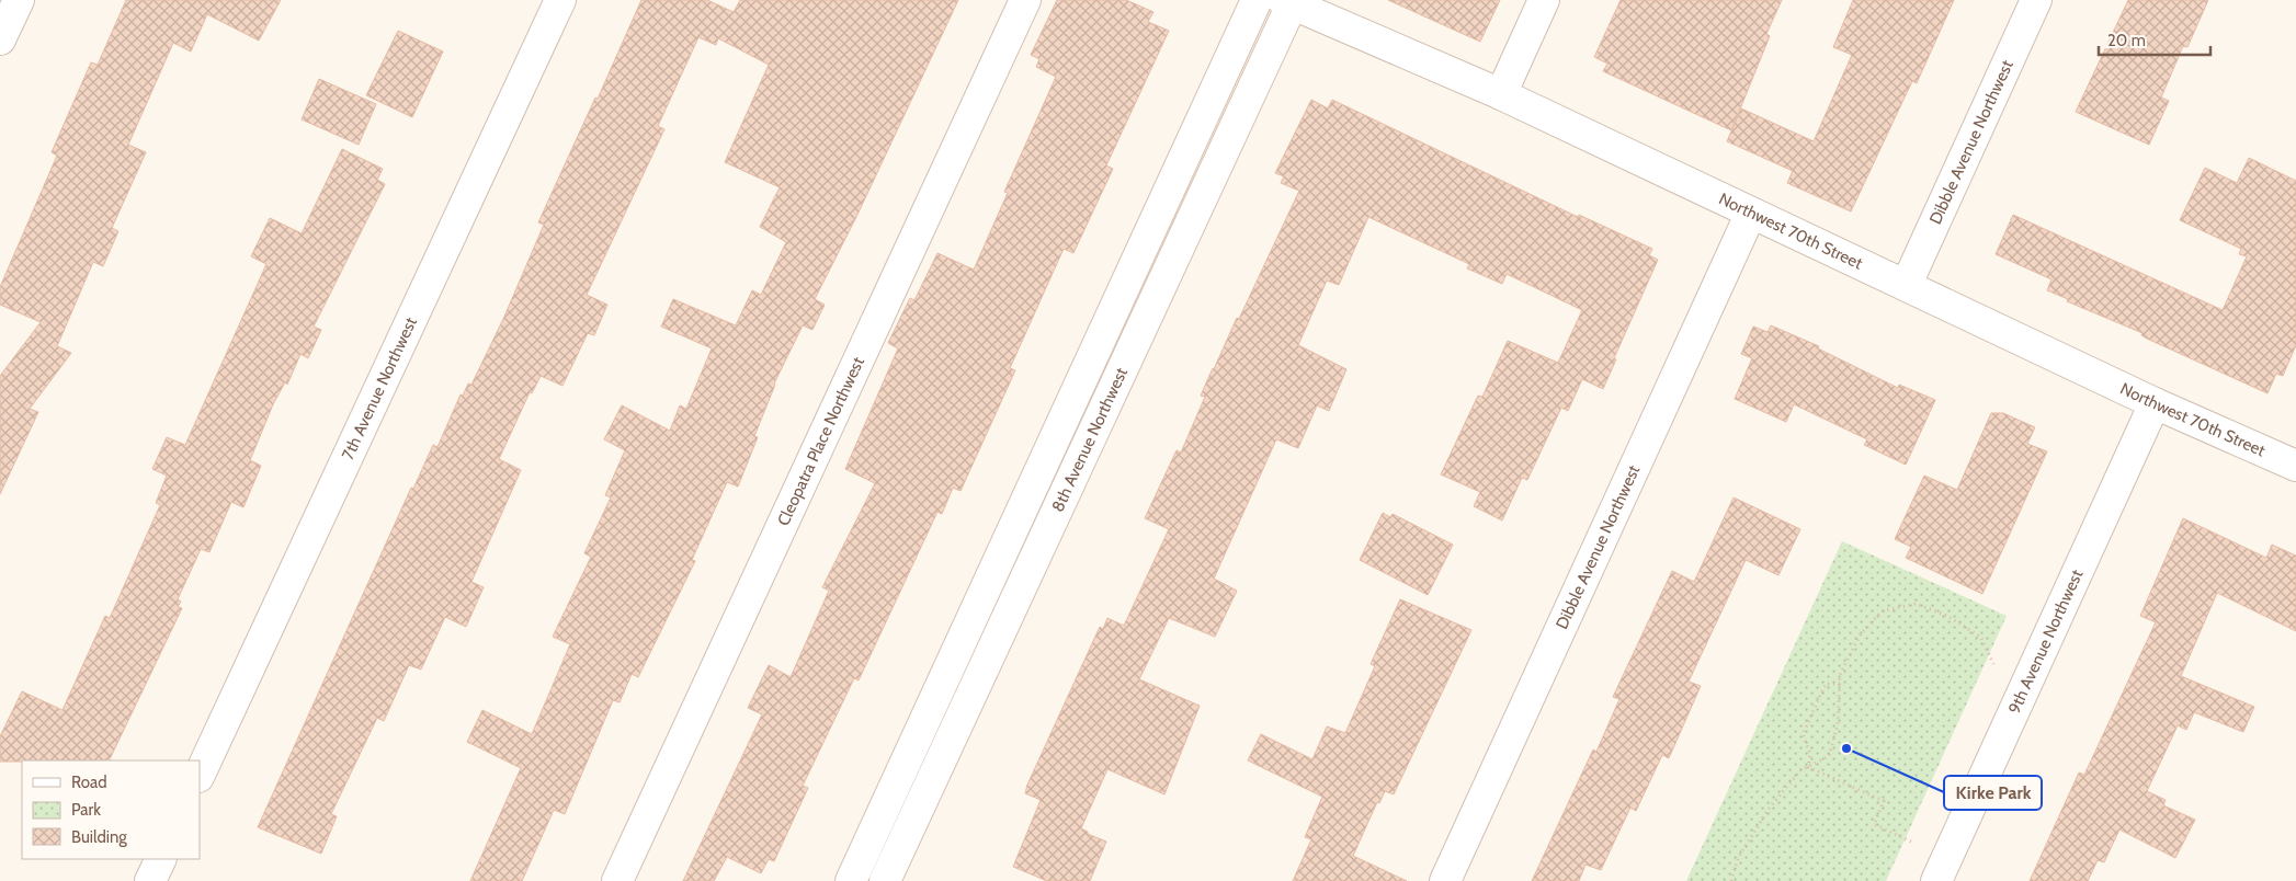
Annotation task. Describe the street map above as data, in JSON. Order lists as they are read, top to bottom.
{
  "streets": {
    "street": [
      "Dibble Avenue Northwest",
      "Northwest 70th Street",
      "7th Avenue Northwest",
      "Cleopatra Place Northwest",
      "8th Avenue Northwest",
      "9th Avenue Northwest"
    ]
  },
  "crossings": [
    ["Dibble Avenue Northwest", "Northwest 70th Street"],
    ["Northwest 70th Street", "8th Avenue Northwest"],
    ["Northwest 70th Street", "9th Avenue Northwest"]
  ],
  "places": ["Kirke Park"],
  "legend": ["Road", "Park", "Building"],
  "scale_bar": "20 m"
}
